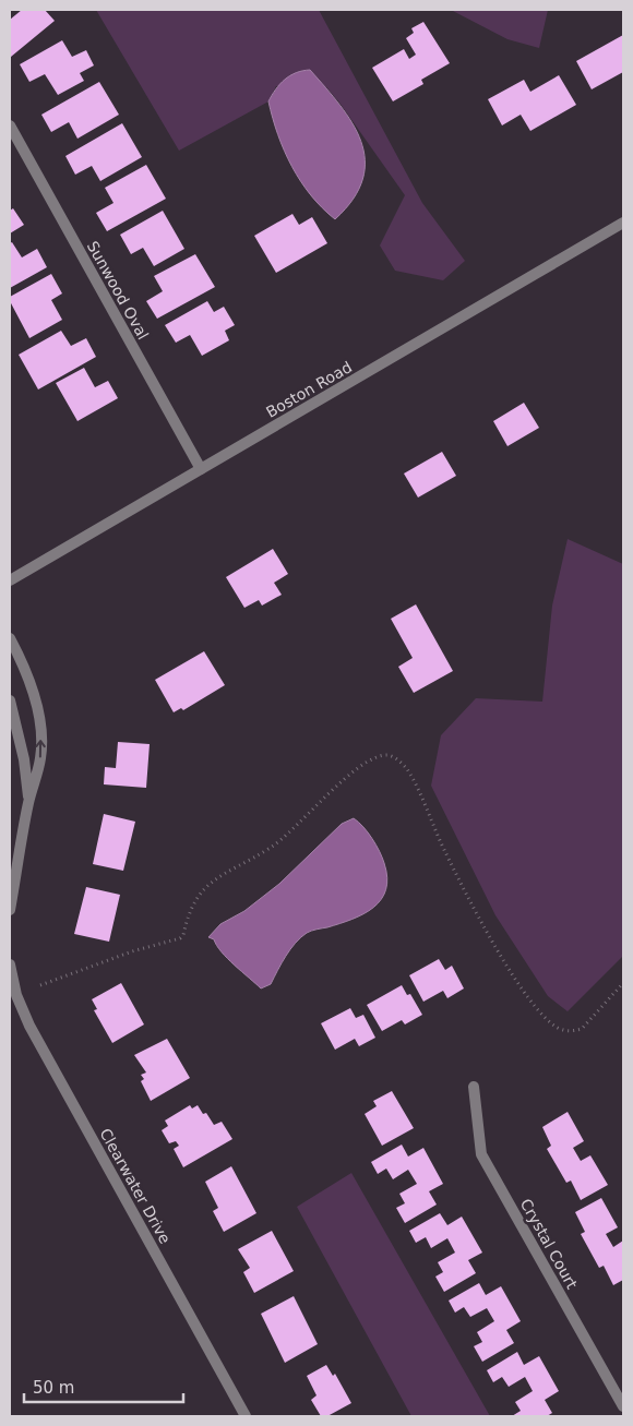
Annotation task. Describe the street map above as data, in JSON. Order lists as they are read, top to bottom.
{
  "streets": {
    "street": [
      "Sunwood Oval",
      "Boston Road",
      "Clearwater Drive",
      "Crystal Court"
    ]
  },
  "crossings": [
    ["Sunwood Oval", "Boston Road"]
  ],
  "scale_bar": "50 m"
}
